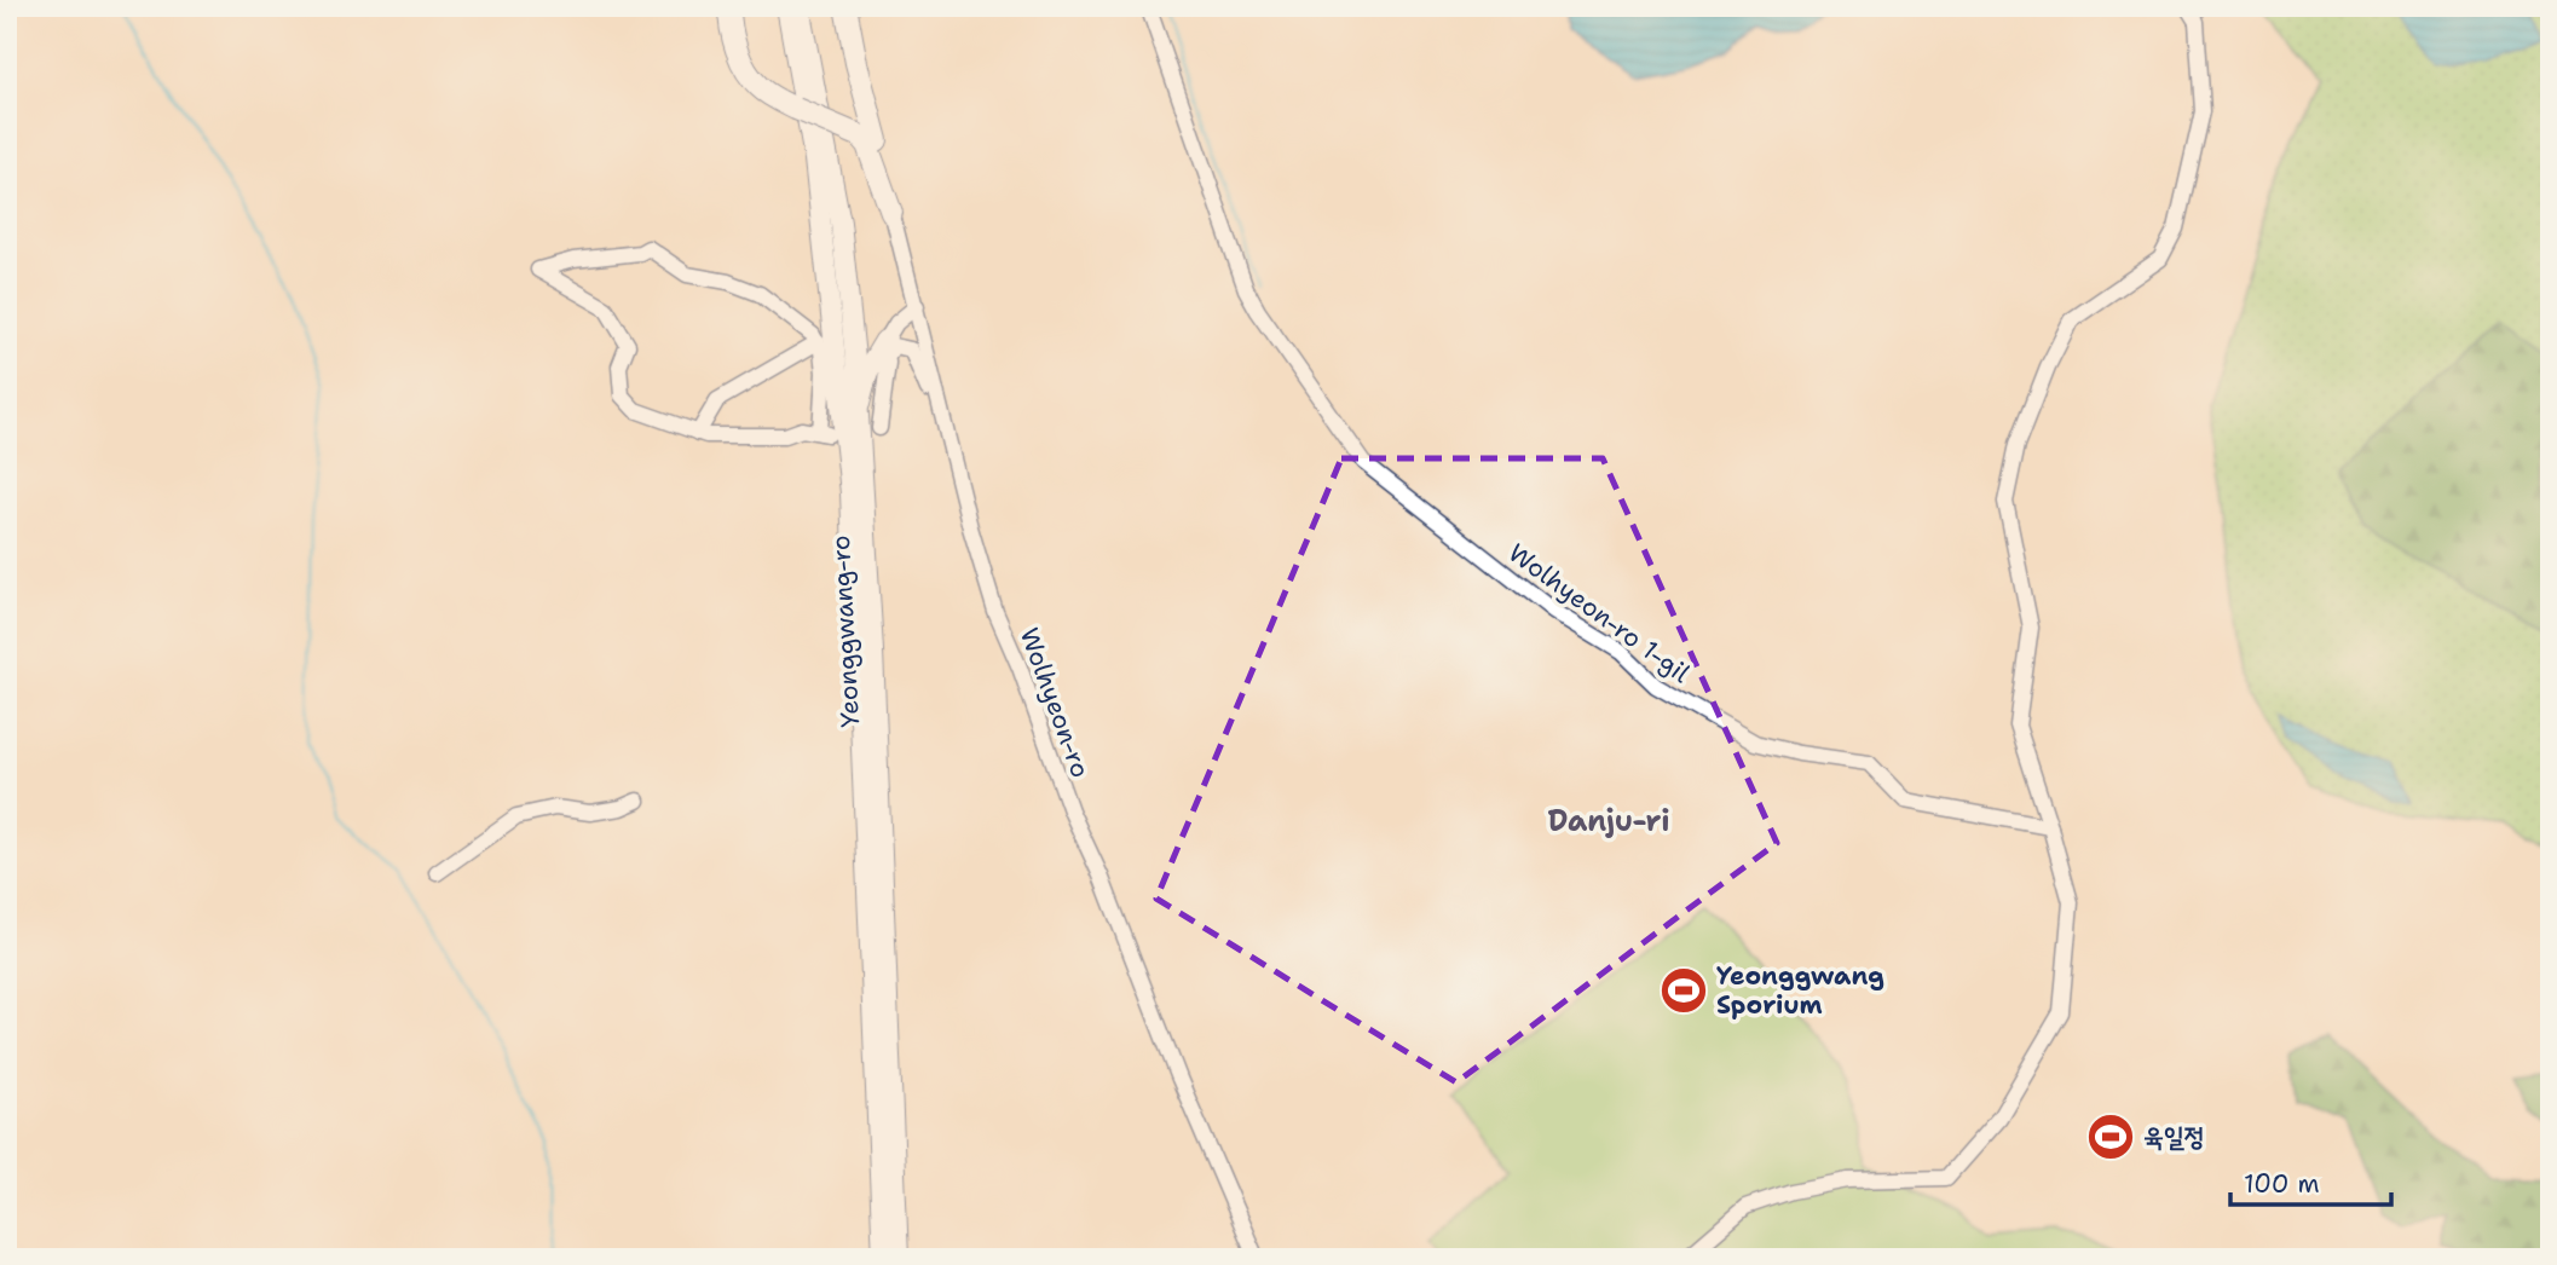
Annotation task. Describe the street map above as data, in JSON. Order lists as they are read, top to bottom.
{
  "streets": {
    "main road": ["Yeonggwang-ro"],
    "street": ["Wolhyeon-ro 1-gil", "Wolhyeon-ro"]
  },
  "districts": ["Danju-ri"],
  "places": {
    "sports": ["Yeonggwang Sporium", "육일정"]
  },
  "scale_bar": "100 m"
}
